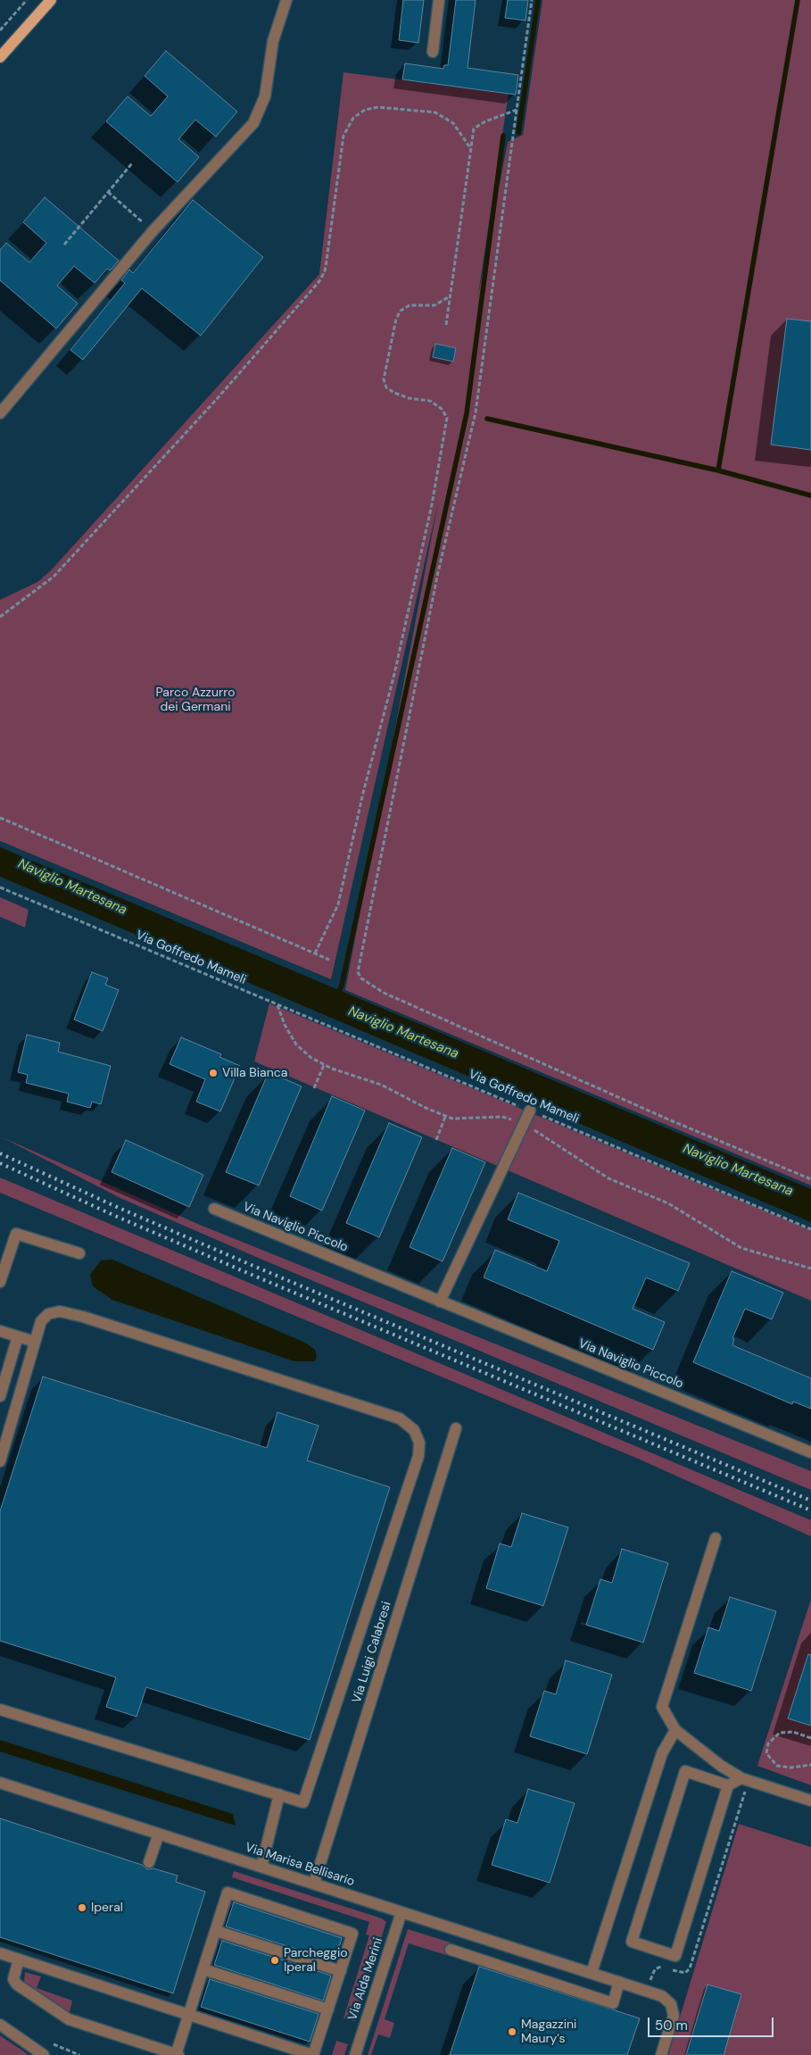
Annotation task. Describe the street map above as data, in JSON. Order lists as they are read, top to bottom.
{
  "streets": {
    "street": [
      "Via Naviglio Piccolo",
      "Via Luigi Calabresi",
      "Via Marisa Bellisario",
      "Via Alda Merini"
    ],
    "path": ["Via Goffredo Mameli"]
  },
  "crossings": [
    ["Via Luigi Calabresi", "Via Marisa Bellisario"],
    ["Via Marisa Bellisario", "Via Alda Merini"]
  ],
  "water": ["Naviglio Martesana"],
  "parks": ["Parco Azzurro dei Germani"],
  "places": [
    "Villa Bianca",
    "Iperal",
    "Parcheggio Iperal",
    "Magazzini Maury's"
  ],
  "scale_bar": "50 m"
}
